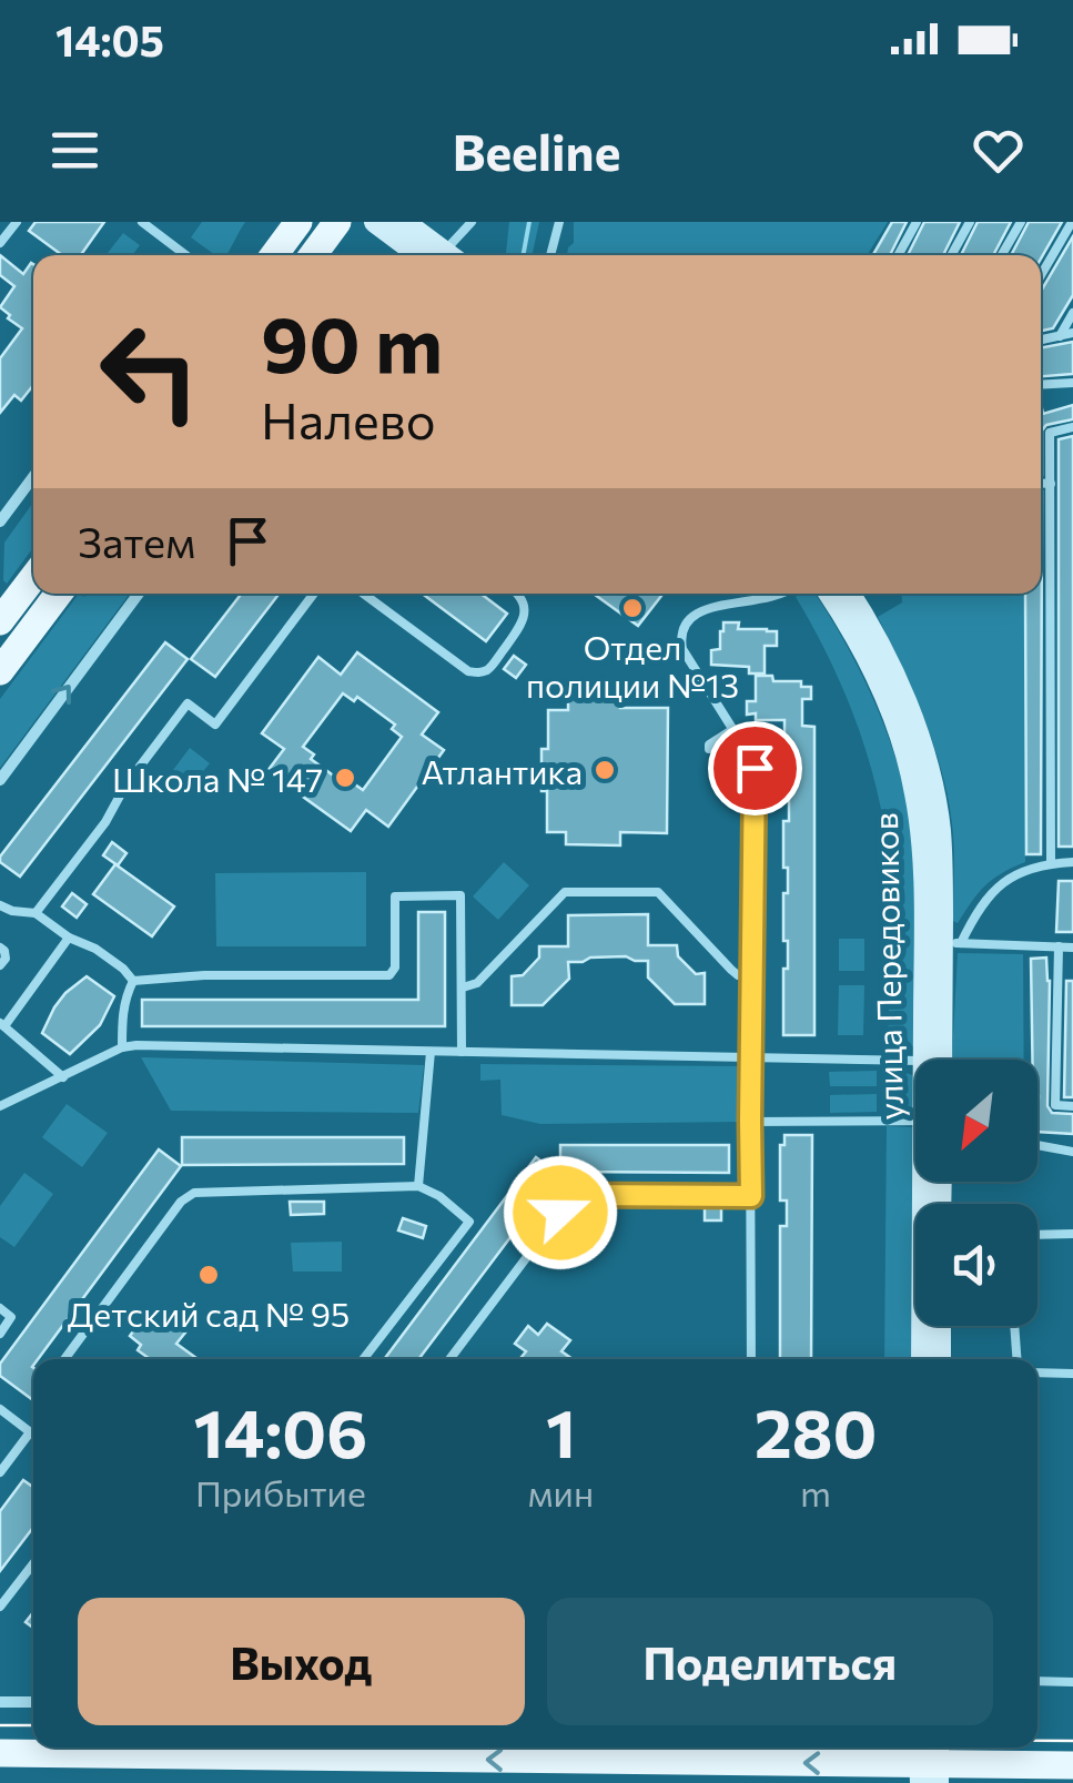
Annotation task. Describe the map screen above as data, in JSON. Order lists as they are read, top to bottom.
{
  "streets": {
    "street": ["улица Передовиков"]
  },
  "places": [
    "Отдел полиции №13",
    "Атлантика",
    "Школа № 147",
    "Детский сад № 95"
  ],
  "north": "bottom left",
  "page": {
    "status": "14:05",
    "header": "Beeline",
    "turn": ["90 m", "Налево"],
    "then": "Затем",
    "eta": [
      "14:06",
      "Прибытие",
      "1",
      "мин",
      "280",
      "m"
    ],
    "buttons": ["Выход", "Поделиться"]
  }
}
